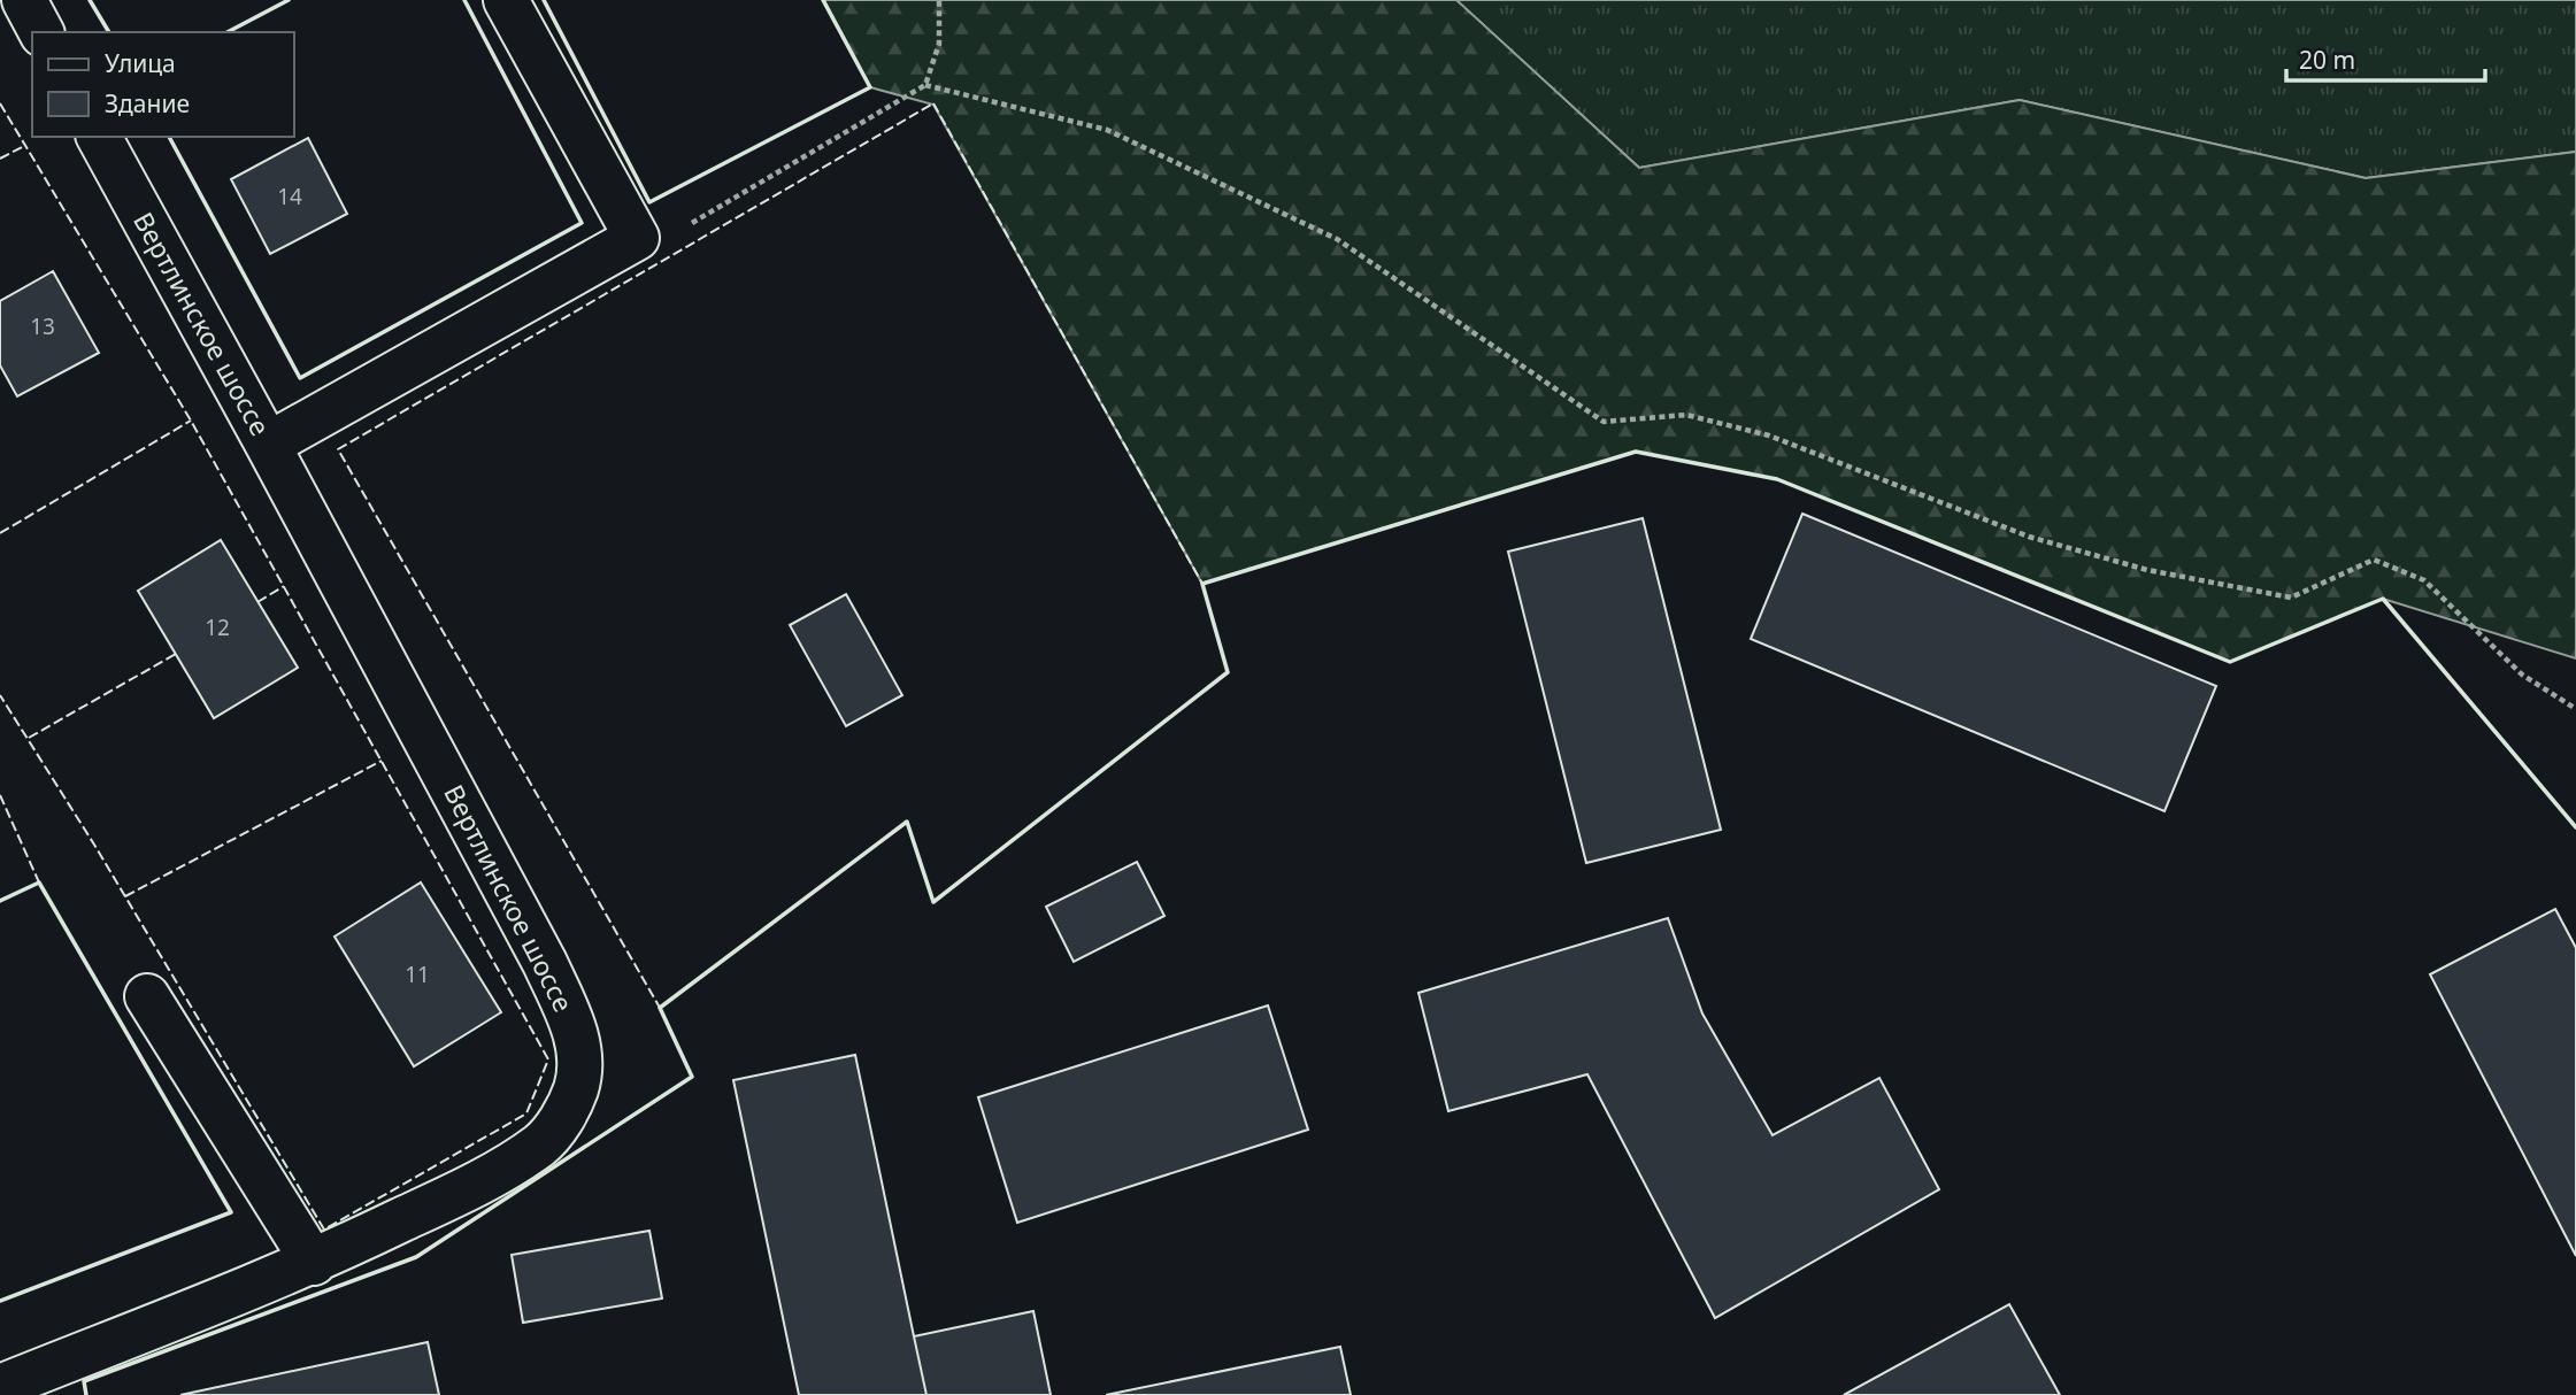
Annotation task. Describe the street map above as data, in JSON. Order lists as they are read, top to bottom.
{
  "streets": {
    "street": ["Вертлинское шоссе"]
  },
  "house_numbers": [
    "14",
    "13",
    "12",
    "11"
  ],
  "legend": ["Улица", "Здание"],
  "scale_bar": "20 m"
}
